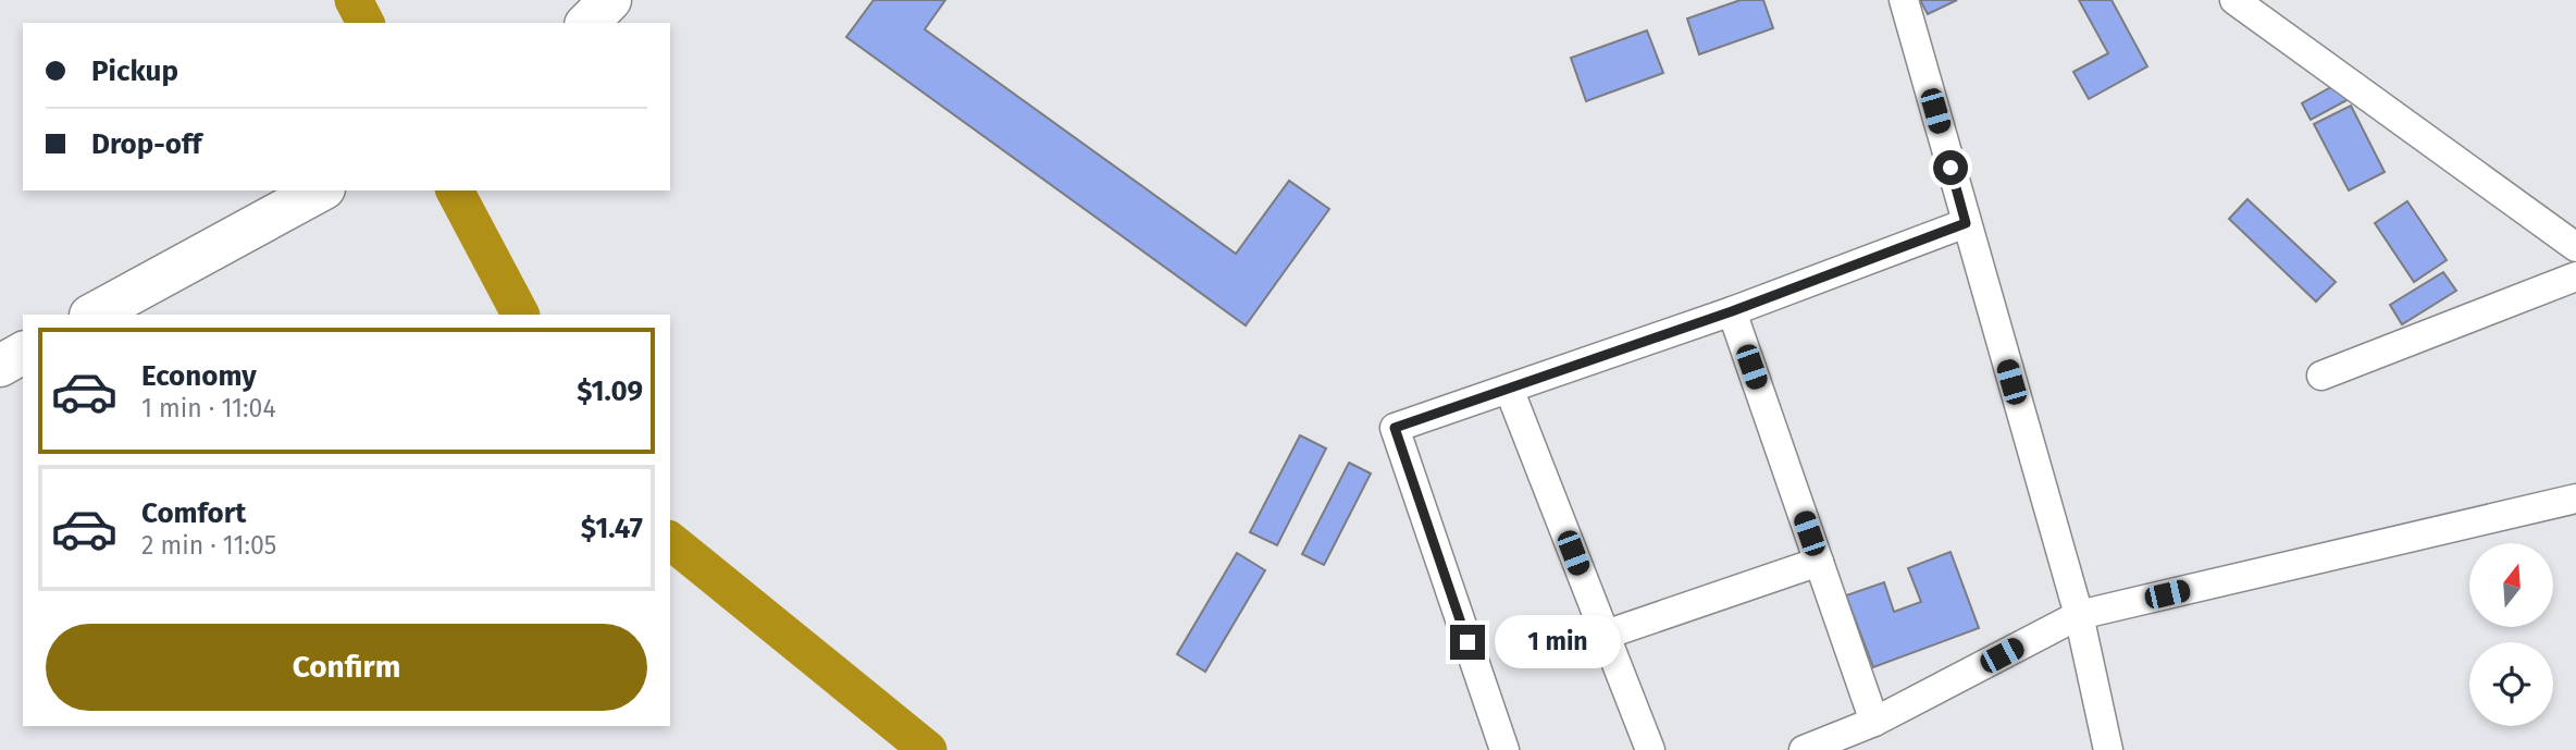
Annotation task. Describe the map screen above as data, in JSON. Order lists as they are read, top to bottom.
{
  "north": "top",
  "page": {
    "banner": ["Pickup", "Drop-off"],
    "list": [
      {
        "name": "Economy",
        "note": "1 min · 11:04",
        "value": "$1.09"
      },
      {
        "name": "Comfort",
        "note": "2 min · 11:05",
        "value": "$1.47"
      }
    ],
    "buttons": "Confirm",
    "bubble": "1 min"
  }
}
